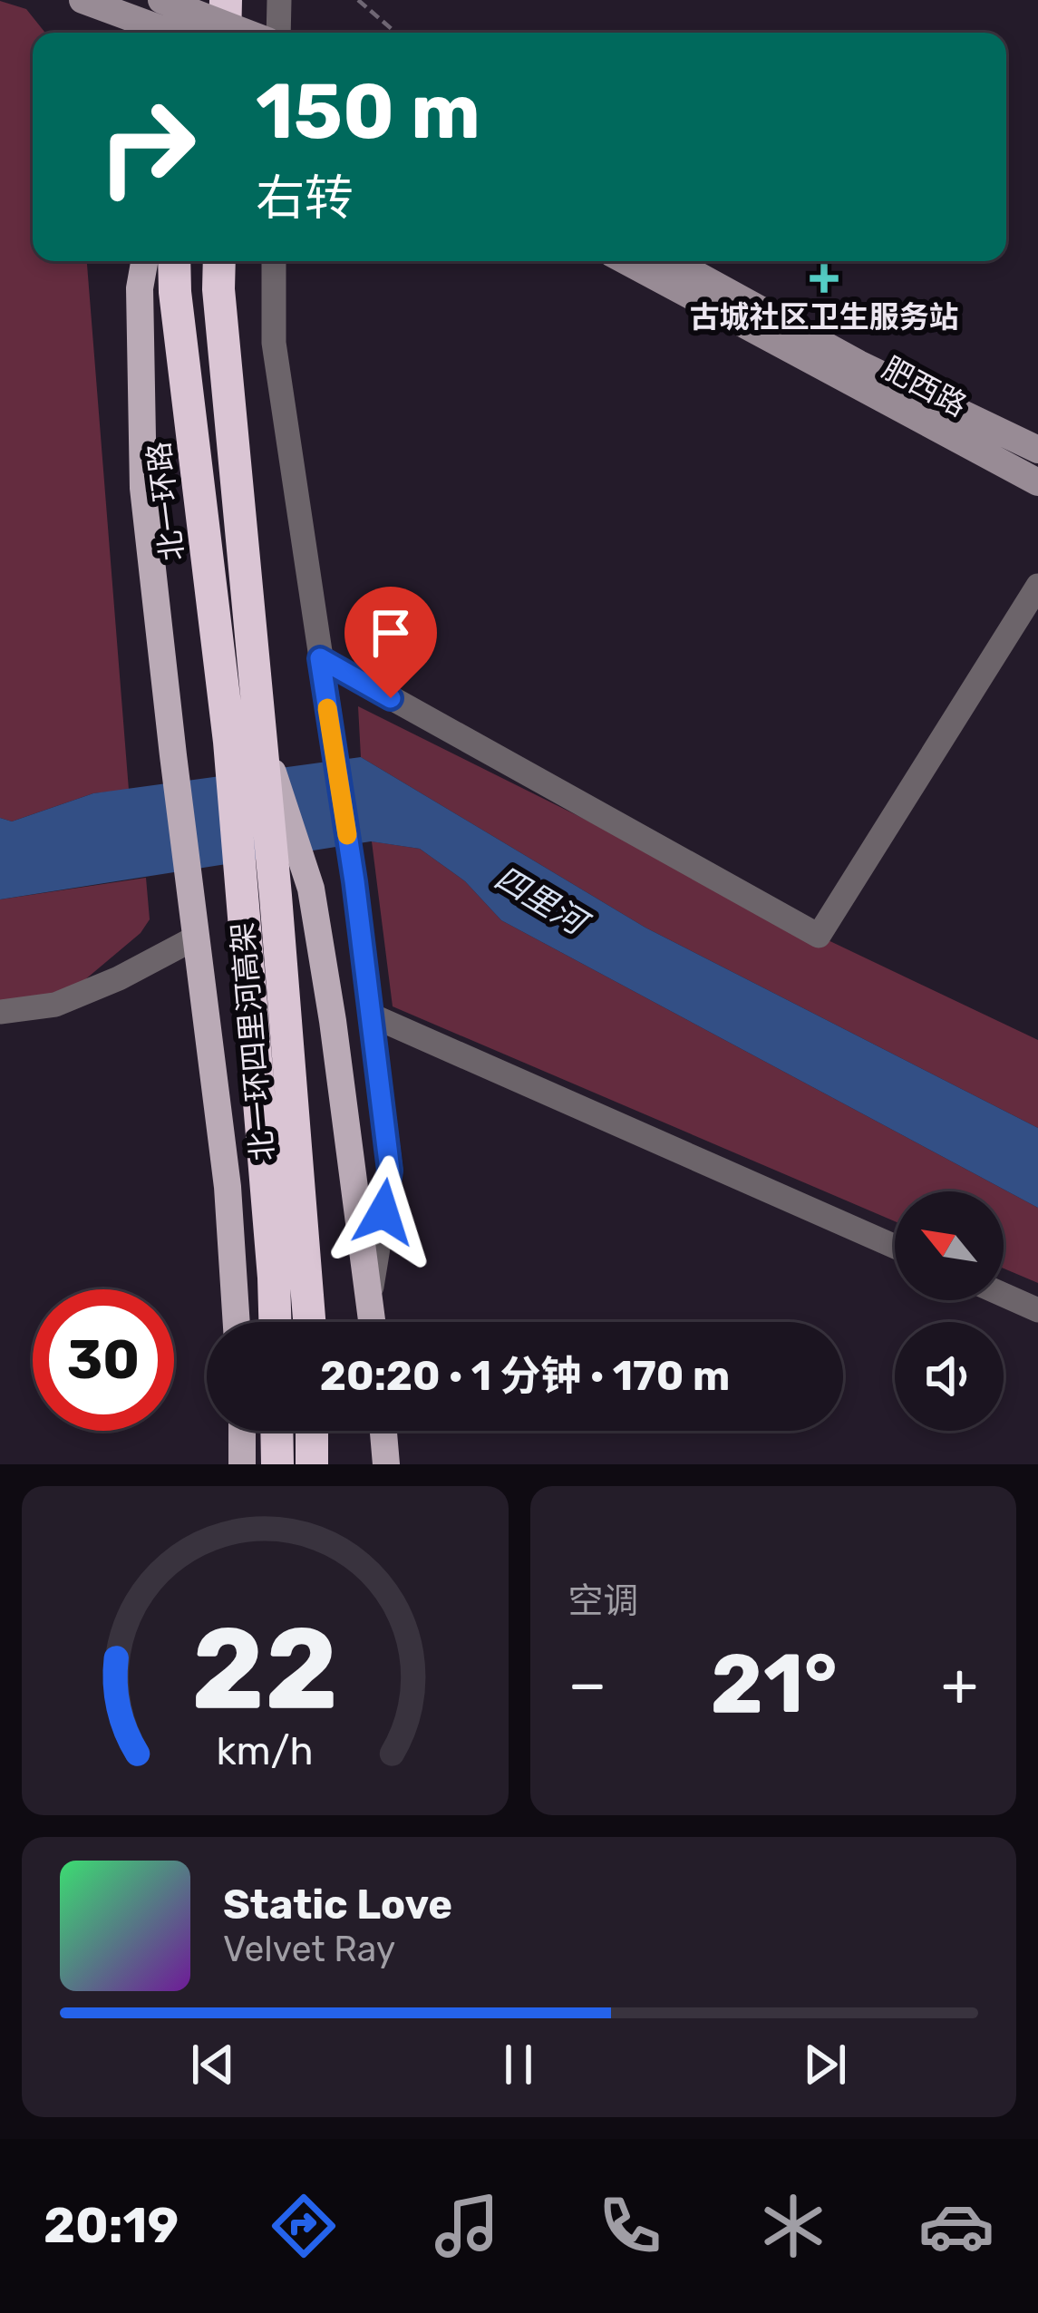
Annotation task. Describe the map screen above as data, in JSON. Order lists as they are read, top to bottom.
{
  "streets": {
    "highway": ["北一环路", "北一环四里河高架"],
    "main road": ["肥西路"]
  },
  "crossings": [
    ["北一环路", "北一环四里河高架"]
  ],
  "water": ["四里河"],
  "places": {
    "health": ["古城社区卫生服务站"]
  },
  "north": "top left",
  "page": {
    "turn": ["150 m", "右转"],
    "limit": "30",
    "trip": "20:20 · 1 分钟 · 170 m",
    "tile": "空调",
    "heat": ["−", "21°", "+"],
    "song": ["Static Love", "Velvet Ray"],
    "tabs": "20:19",
    "gauge": ["22", "km/h"]
  }
}
